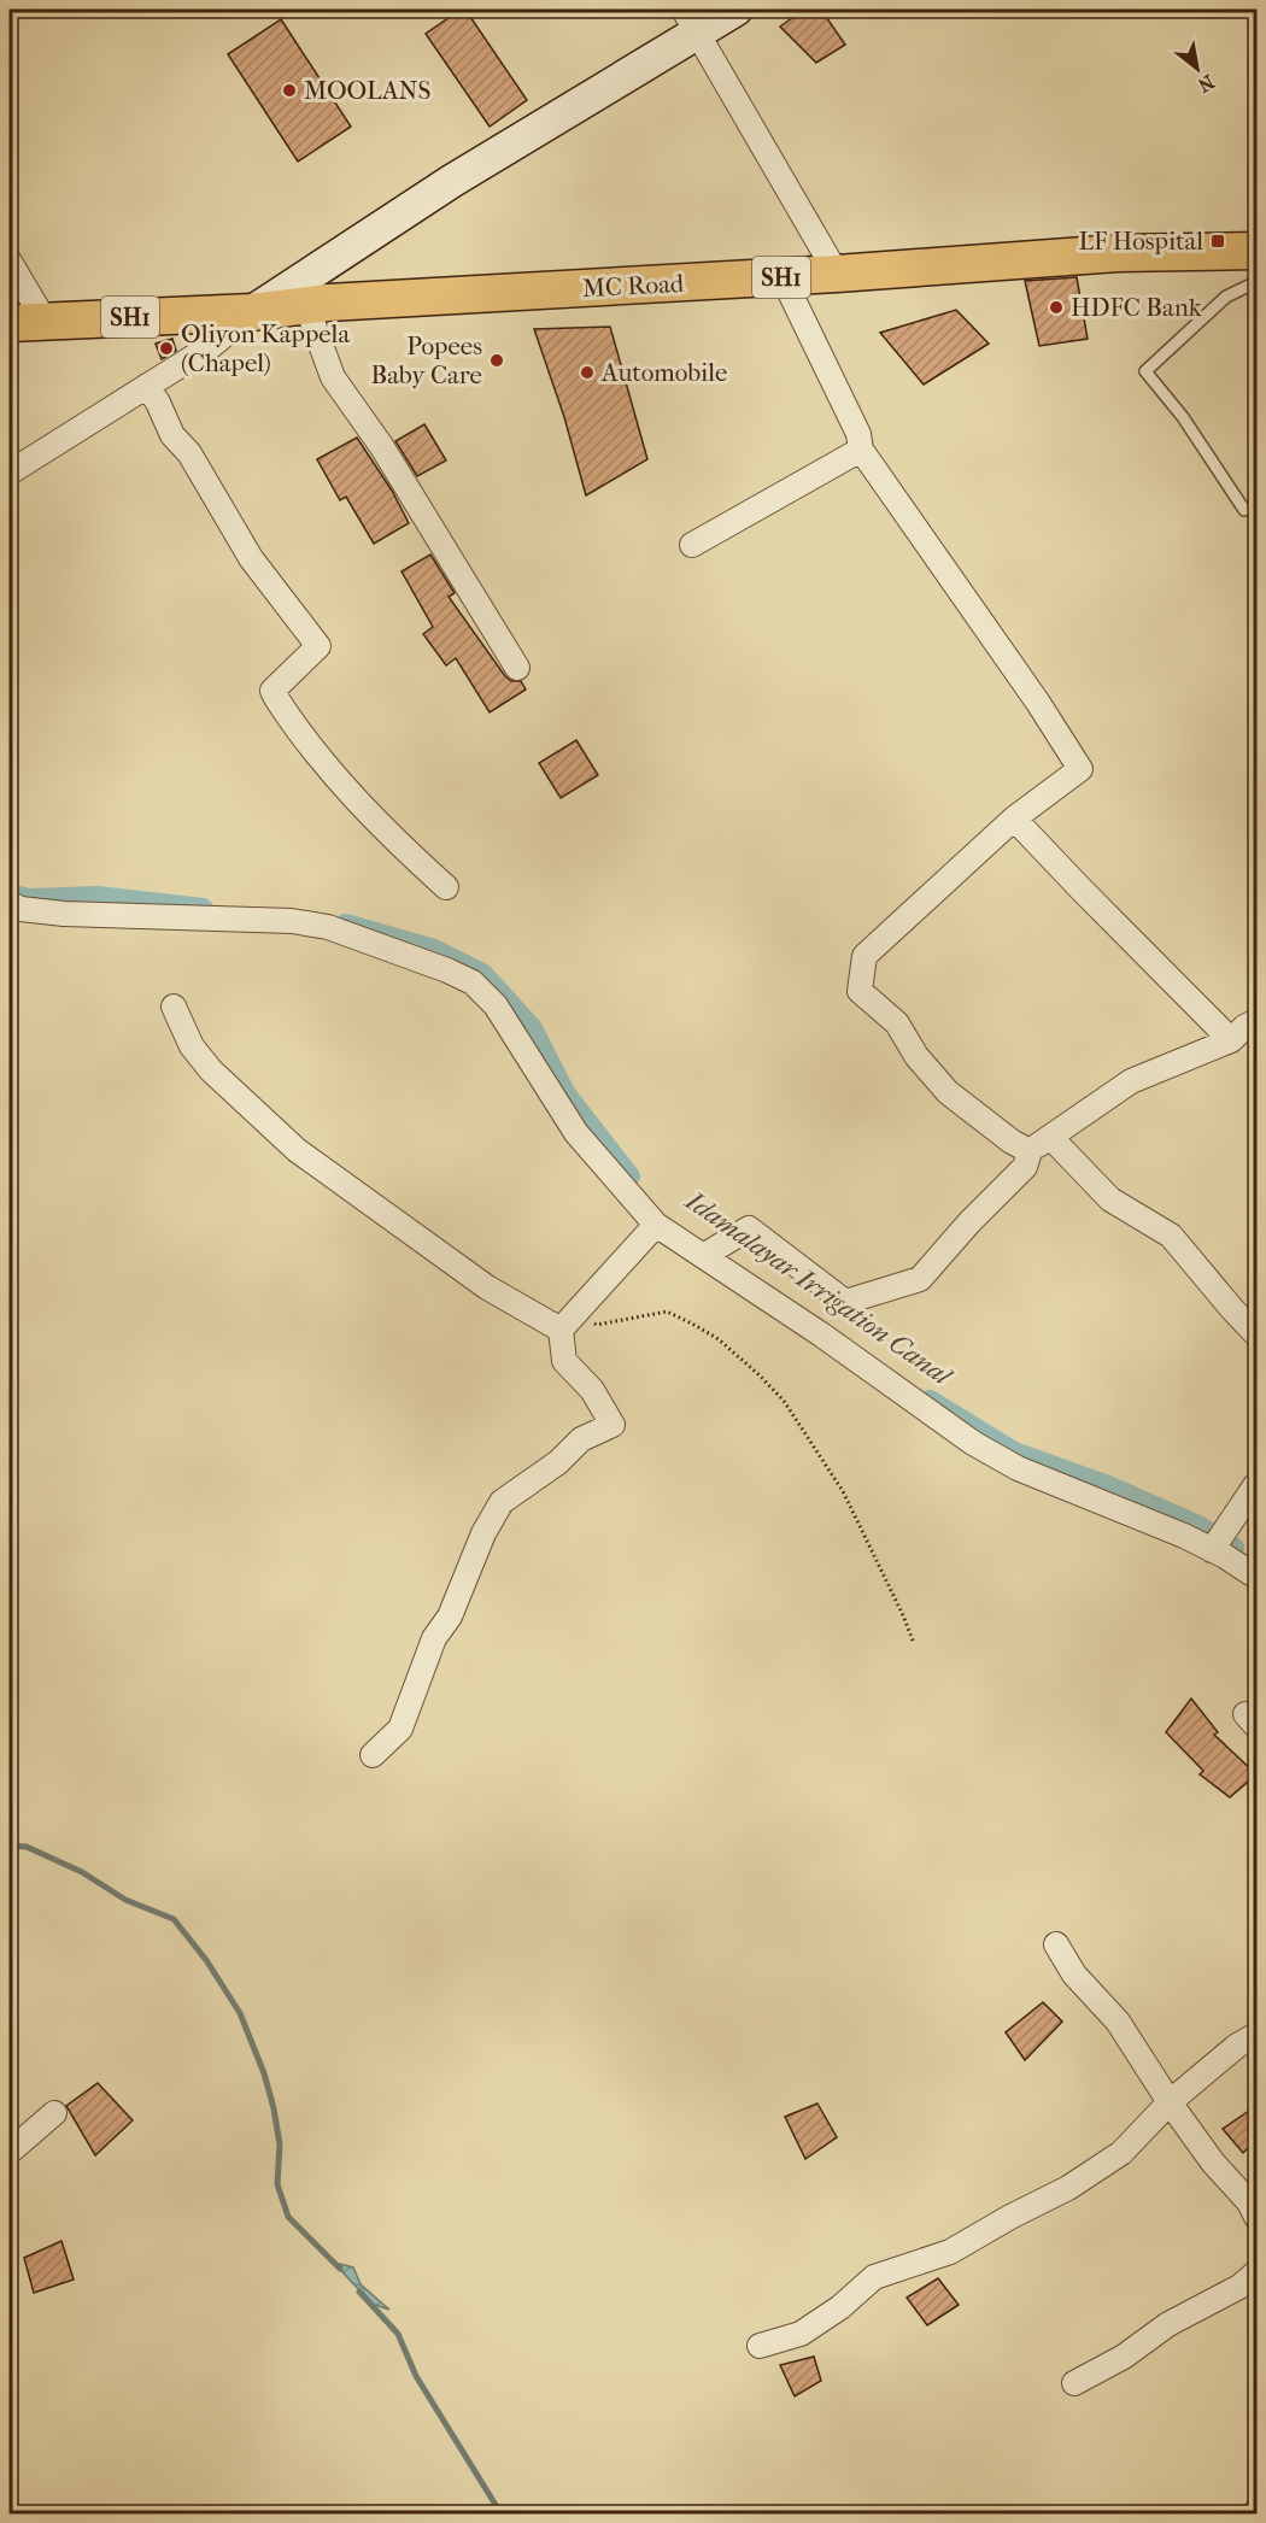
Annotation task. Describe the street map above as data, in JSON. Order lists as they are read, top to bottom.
{
  "streets": {
    "main road": ["SH1", "MC Road"]
  },
  "water": ["Idamalayar Irrigation Canal"],
  "places": {
    "other": [
      "MOOLANS",
      "HDFC Bank",
      "Oliyon Kappela (Chapel)",
      "Popees Baby Care",
      "Automobile"
    ],
    "transit": ["LF Hospital"]
  },
  "north": "bottom right"
}
